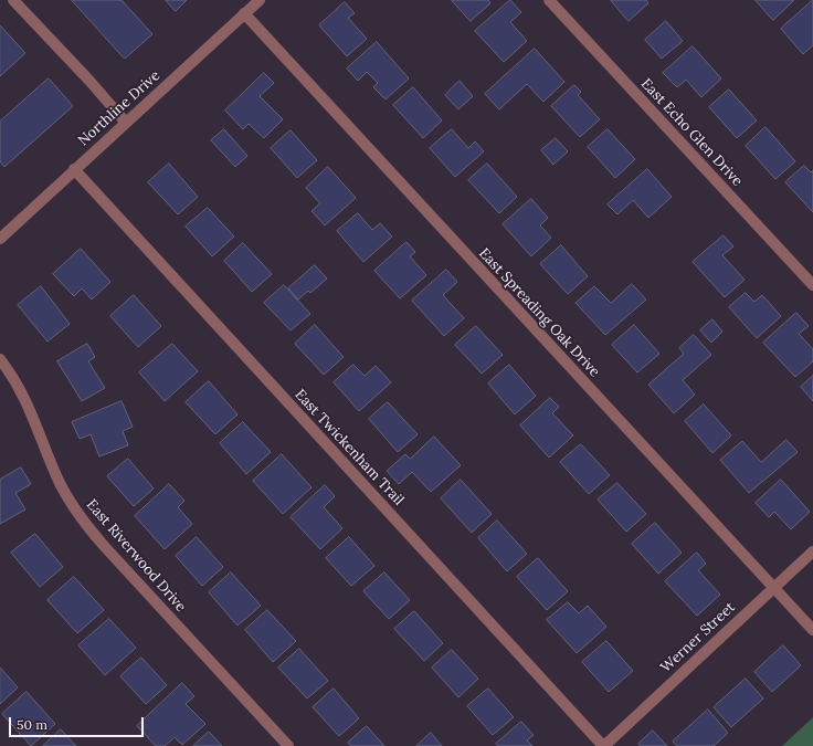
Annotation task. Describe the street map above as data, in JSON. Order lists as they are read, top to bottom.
{
  "streets": {
    "street": [
      "Northline Drive",
      "East Echo Glen Drive",
      "East Spreading Oak Drive",
      "East Twickenham Trail",
      "East Riverwood Drive",
      "Werner Street"
    ]
  },
  "crossings": [
    ["Northline Drive", "East Spreading Oak Drive"],
    ["Northline Drive", "East Twickenham Trail"],
    ["East Spreading Oak Drive", "Werner Street"],
    ["East Twickenham Trail", "Werner Street"]
  ],
  "scale_bar": "50 m"
}
